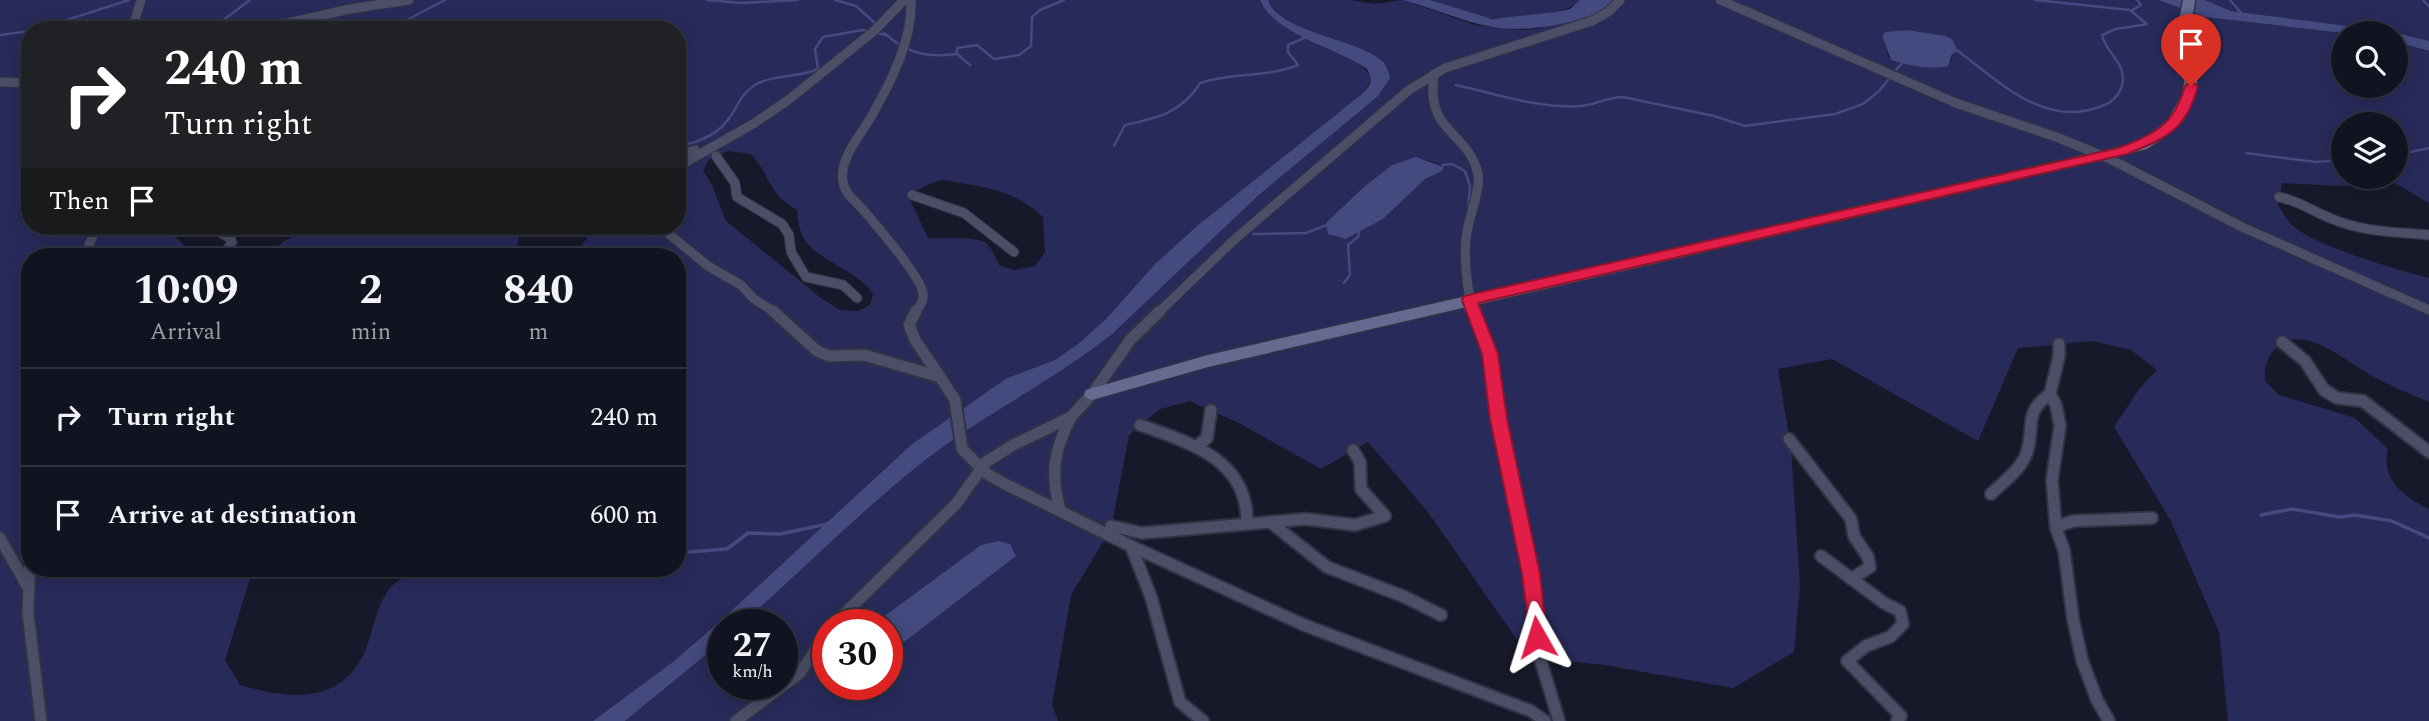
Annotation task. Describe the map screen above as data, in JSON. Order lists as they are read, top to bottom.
{
  "page": {
    "turn": ["240 m", "Turn right"],
    "then": "Then",
    "eta": [
      "10:09",
      "Arrival",
      "2",
      "min",
      "840",
      "m"
    ],
    "list": [
      {
        "name": "Turn right",
        "value": "240 m"
      },
      {
        "name": "Arrive at destination",
        "value": "600 m"
      }
    ],
    "speed": "27 km/h",
    "limit": "30"
  }
}
